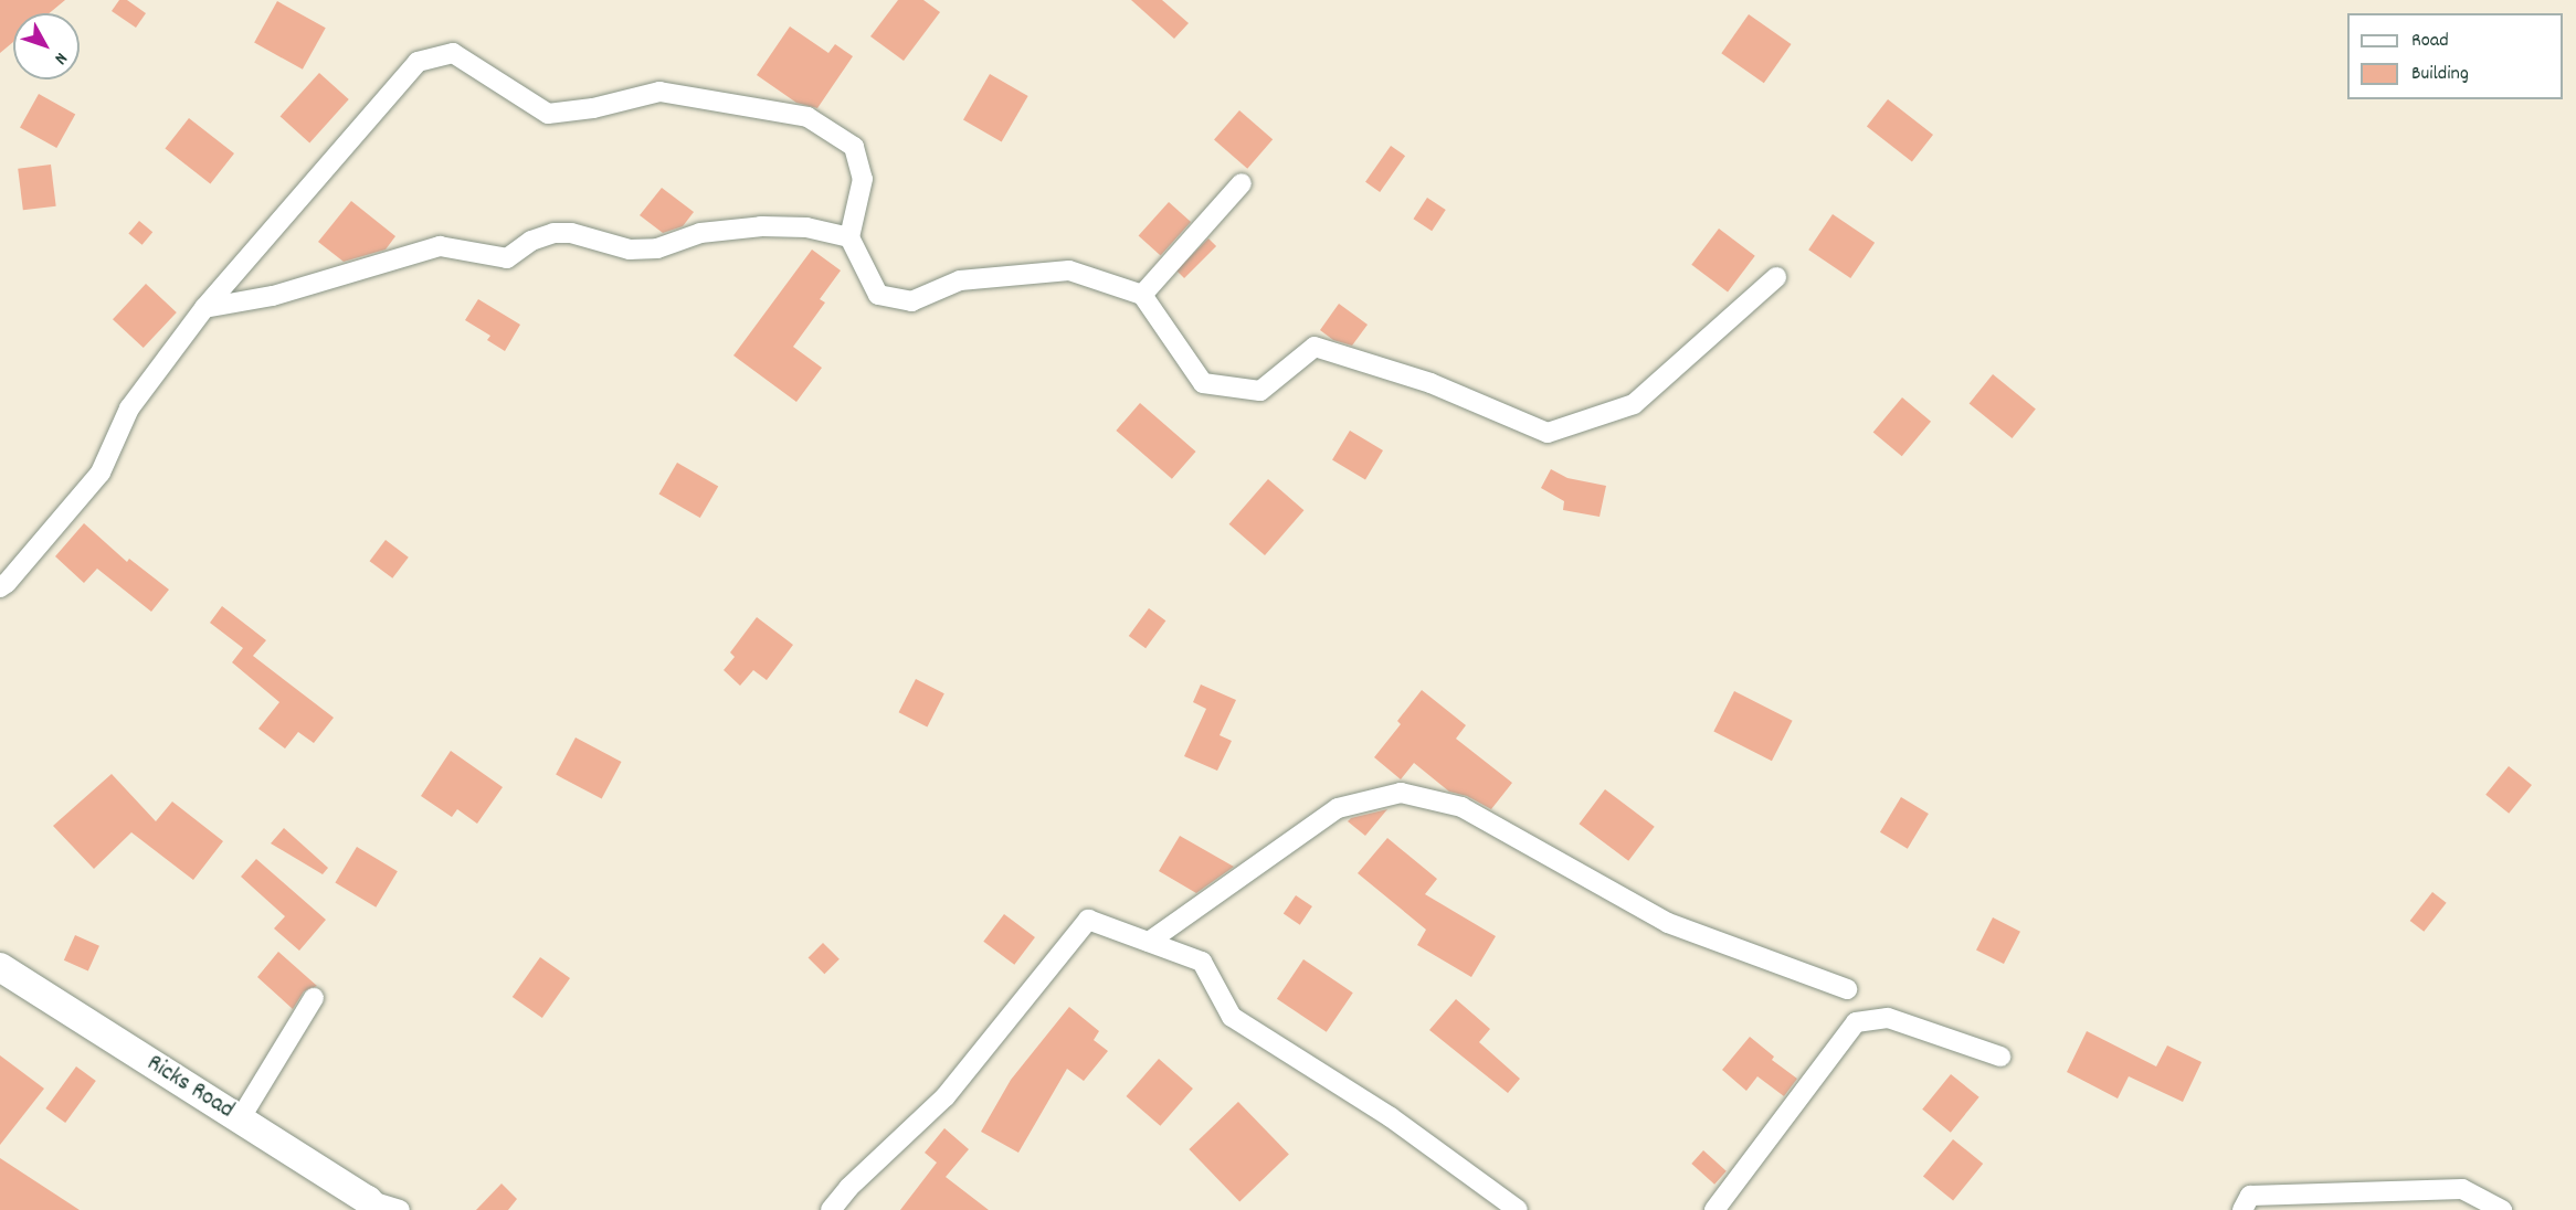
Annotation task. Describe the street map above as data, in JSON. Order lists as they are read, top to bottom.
{
  "streets": {
    "street": ["Ricks Road"]
  },
  "legend": ["Road", "Building"],
  "north": "bottom right"
}
